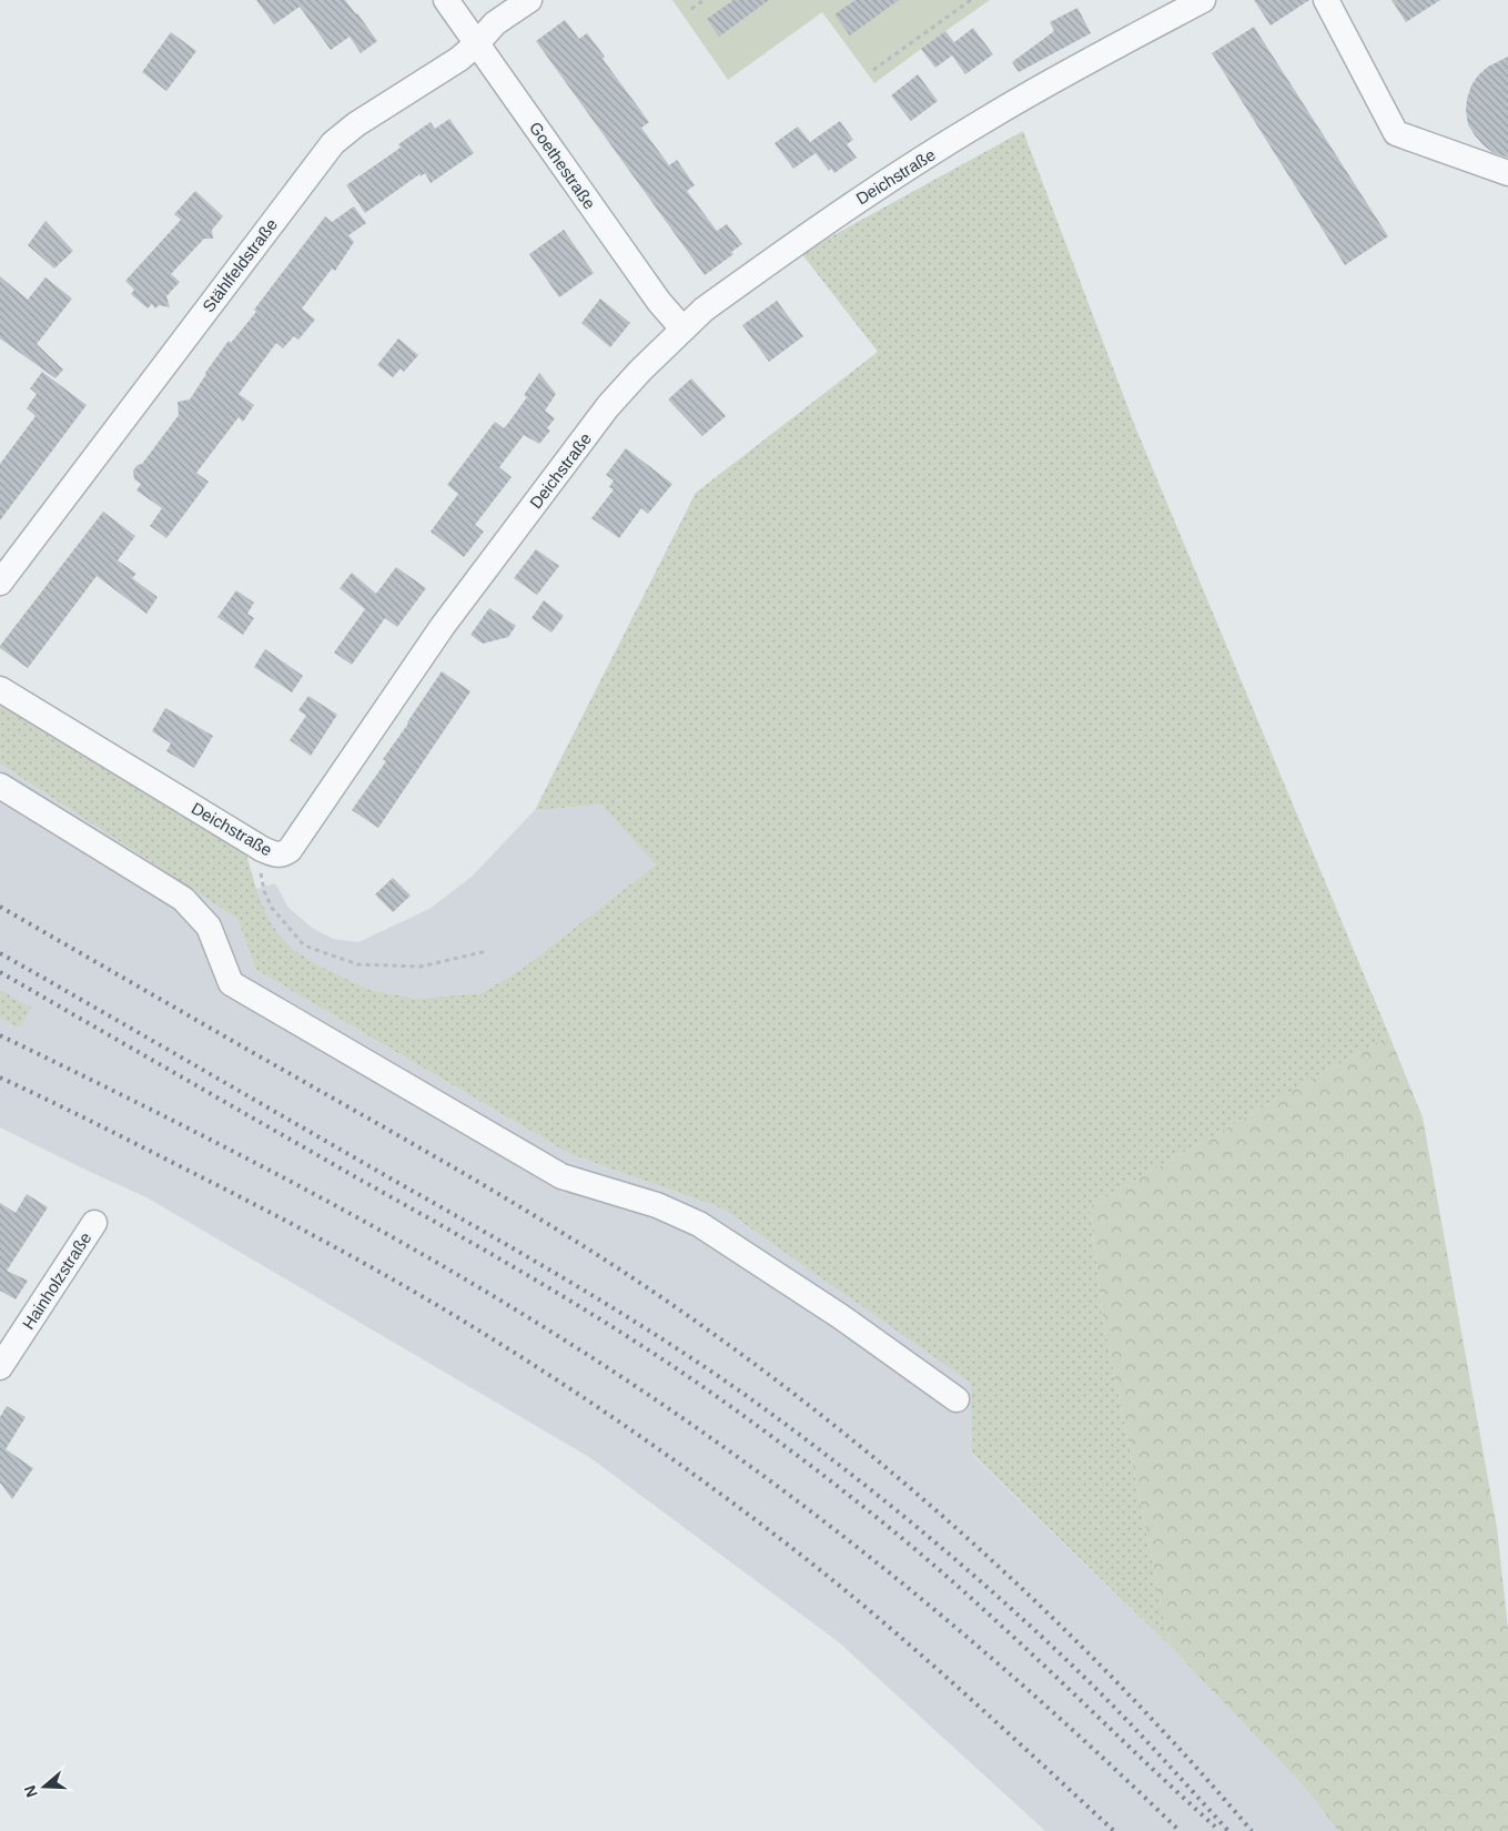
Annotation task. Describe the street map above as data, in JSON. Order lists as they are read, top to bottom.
{
  "streets": {
    "street": [
      "Goethestraße",
      "Deichstraße",
      "Stählfeldstraße",
      "Hainholzstraße"
    ]
  },
  "crossings": [
    ["Goethestraße", "Deichstraße"],
    ["Goethestraße", "Stählfeldstraße"]
  ],
  "north": "left"
}
